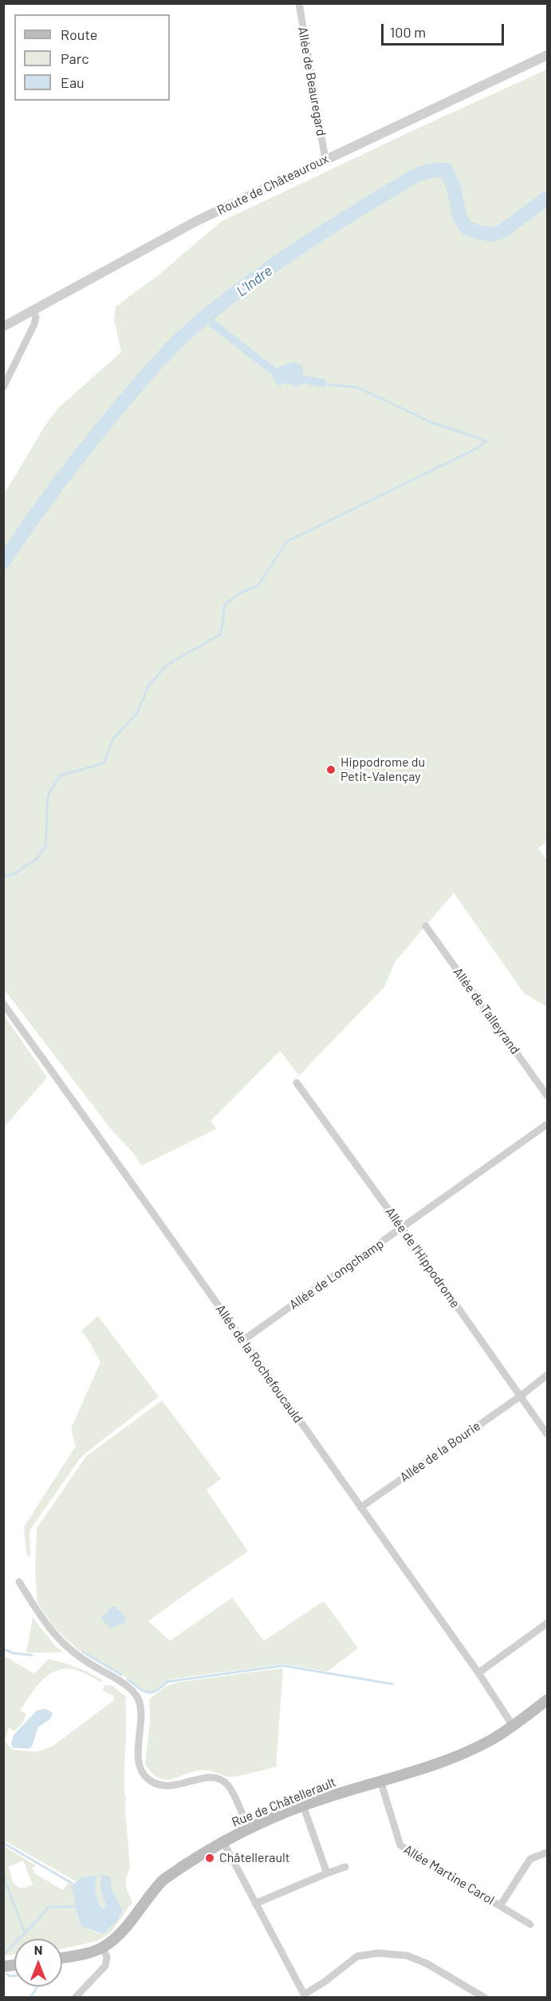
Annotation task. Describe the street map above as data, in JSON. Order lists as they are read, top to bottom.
{
  "streets": {
    "main road": ["Rue de Châtellerault"],
    "street": [
      "Allée de Beauregard",
      "Route de Châteauroux",
      "Allée de Talleyrand",
      "Allée de l'Hippodrome",
      "Allée de Longchamp",
      "Allée de la Rochefoucauld",
      "Allée de la Bourie",
      "Allée Martine Carol"
    ]
  },
  "crossings": [
    ["Allée de Beauregard", "Route de Châteauroux"],
    ["Allée de l'Hippodrome", "Allée de Longchamp"],
    ["Allée de l'Hippodrome", "Allée de la Bourie"],
    ["Allée de Longchamp", "Allée de la Rochefoucauld"],
    ["Allée de la Rochefoucauld", "Allée de la Bourie"],
    ["Allée de la Rochefoucauld", "Rue de Châtellerault"],
    ["Rue de Châtellerault", "Allée Martine Carol"]
  ],
  "water": ["L'Indre"],
  "places": ["Hippodrome du Petit-Valençay", "Châtellerault"],
  "legend": ["Route", "Parc", "Eau"],
  "scale_bar": "100 m",
  "north": "top"
}
